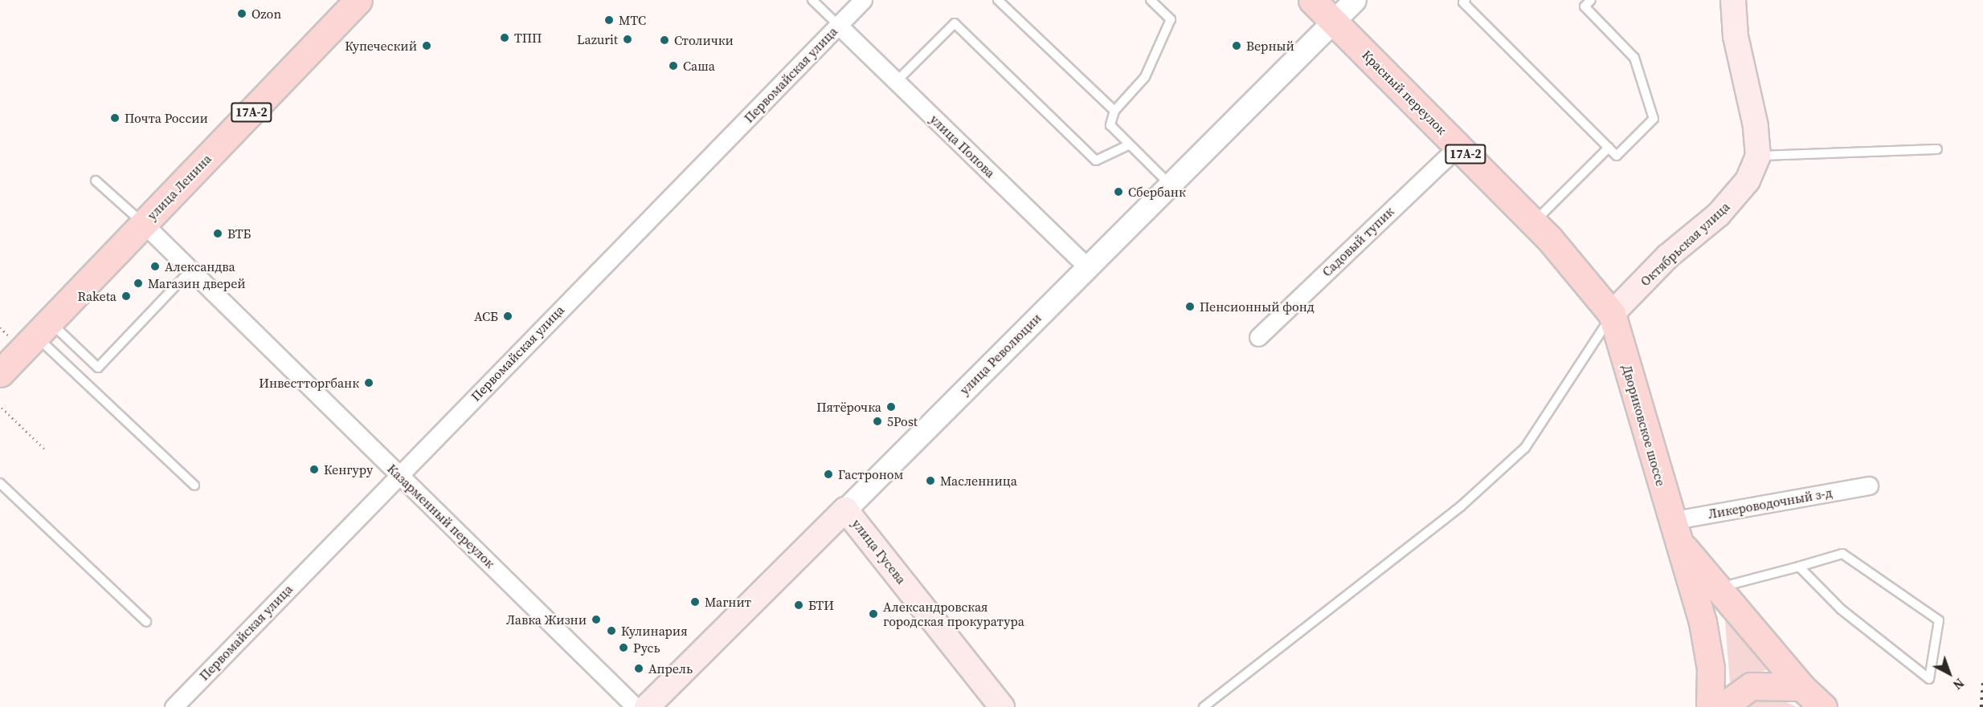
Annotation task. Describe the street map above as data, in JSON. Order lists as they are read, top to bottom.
{
  "streets": {
    "main road": [
      "Красный переулок",
      "17А-2",
      "улица Ленина",
      "Октябрьская улица",
      "улица Революции",
      "Двориковское шоссе",
      "улица Гусева"
    ],
    "street": [
      "Первомайская улица",
      "улица Попова",
      "Садовый тупик",
      "Ликероводочный з-д",
      "Казарменный переулок"
    ]
  },
  "crossings": [
    ["Первомайская улица", "улица Попова"],
    ["Первомайская улица", "Казарменный переулок"],
    ["Красный переулок", "Садовый тупик"],
    ["Красный переулок", "Октябрьская улица"],
    ["Красный переулок", "улица Революции"],
    ["Красный переулок", "Двориковское шоссе"],
    ["улица Попова", "улица Революции"],
    ["улица Ленина", "Казарменный переулок"],
    ["Октябрьская улица", "Двориковское шоссе"],
    ["улица Революции", "улица Гусева"],
    ["Двориковское шоссе", "Ликероводочный з-д"]
  ],
  "places": [
    "Ozon",
    "МТС",
    "ТПП",
    "Lazurit",
    "Столички",
    "Купеческий",
    "Верный",
    "Саша",
    "Почта России",
    "Сбербанк",
    "ВТБ",
    "Александва",
    "Магазин дверей",
    "Raketa",
    "Пенсионный фонд",
    "АСБ",
    "Инвестторгбанк",
    "Пятёрочка",
    "5Post",
    "Кенгуру",
    "Гастроном",
    "Масленница",
    "Магнит",
    "БТИ",
    "Александровская городская прокуратура",
    "Лавка Жизни",
    "Кулинария",
    "Русь",
    "Апрель"
  ],
  "north": "bottom right"
}
